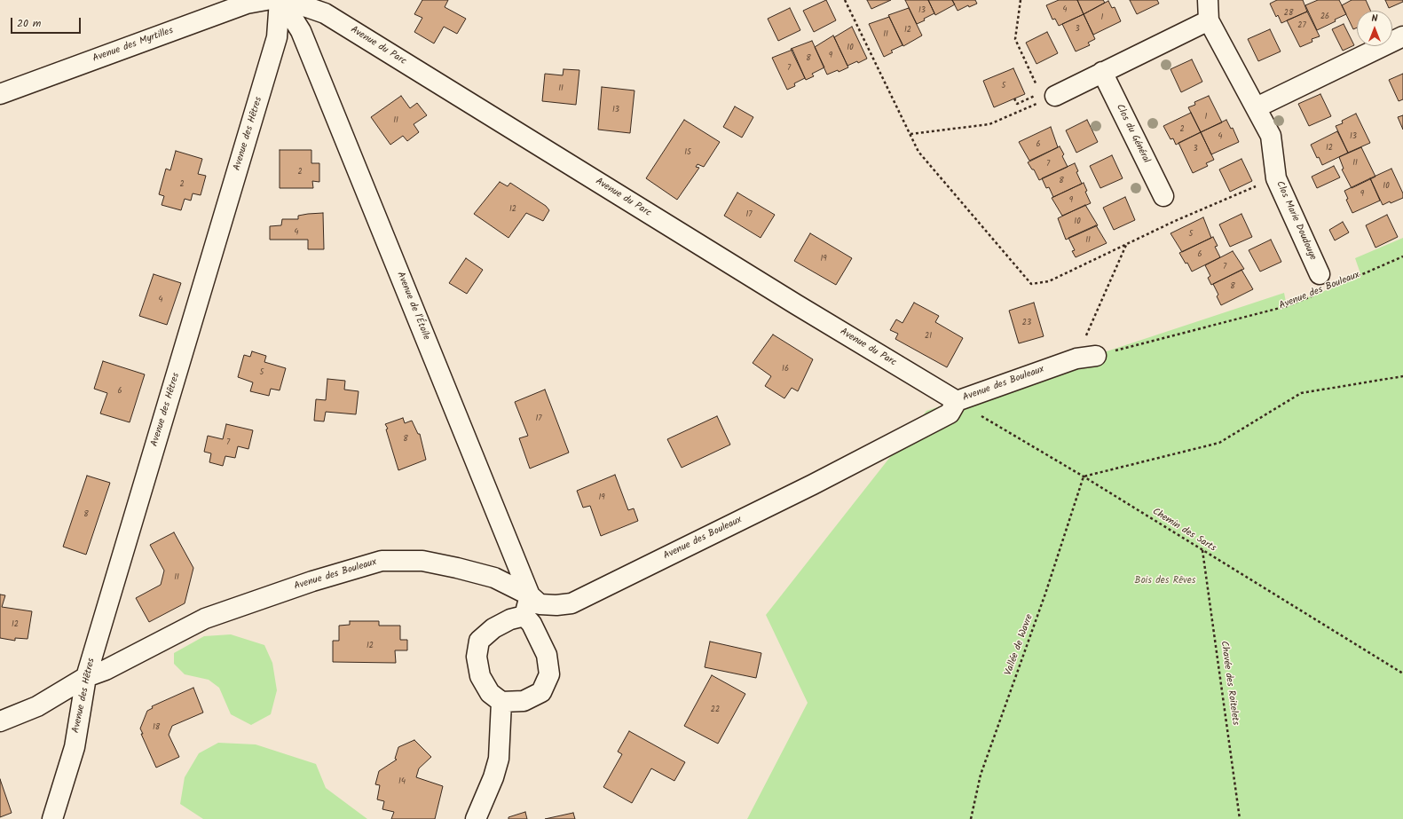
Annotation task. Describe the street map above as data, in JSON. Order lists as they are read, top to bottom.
{
  "streets": {
    "street": [
      "Avenue des Myrtilles",
      "Avenue du Parc",
      "Avenue des Hêtres",
      "Clos du Général",
      "Clos Marie Doudouye",
      "Avenue des Bouleaux",
      "Avenue de l'Étoile"
    ],
    "path": ["Chemin des Sarts", "Vallée de Wavre", "Chavée des Roitelets"]
  },
  "crossings": [
    ["Avenue du Parc", "Avenue des Bouleaux"],
    ["Avenue du Parc", "Chemin des Sarts"],
    ["Avenue des Hêtres", "Avenue des Bouleaux"],
    ["Avenue des Hêtres", "Avenue de l'Étoile"],
    ["Clos Marie Doudouye", "Avenue des Bouleaux"],
    ["Avenue des Bouleaux", "Avenue de l'Étoile"],
    ["Avenue des Bouleaux", "Chemin des Sarts"],
    ["Chemin des Sarts", "Vallée de Wavre"],
    ["Chemin des Sarts", "Chavée des Roitelets"]
  ],
  "parks": ["Bois des Rêves"],
  "house_numbers": [
    "4",
    "13",
    "28",
    "26",
    "1",
    "27",
    "3",
    "12",
    "11",
    "10",
    "9",
    "8",
    "7",
    "5",
    "11",
    "13",
    "1",
    "11",
    "2",
    "4",
    "13",
    "6",
    "12",
    "3",
    "15",
    "11",
    "7",
    "2",
    "8",
    "2",
    "10",
    "9",
    "9",
    "12",
    "17",
    "10",
    "4",
    "5",
    "11",
    "6",
    "19",
    "7",
    "8",
    "4",
    "23",
    "21",
    "16",
    "5",
    "6",
    "17",
    "8",
    "7",
    "19",
    "8",
    "11",
    "12",
    "12",
    "22",
    "18",
    "14"
  ],
  "scale_bar": "20 m",
  "north": "top"
}
